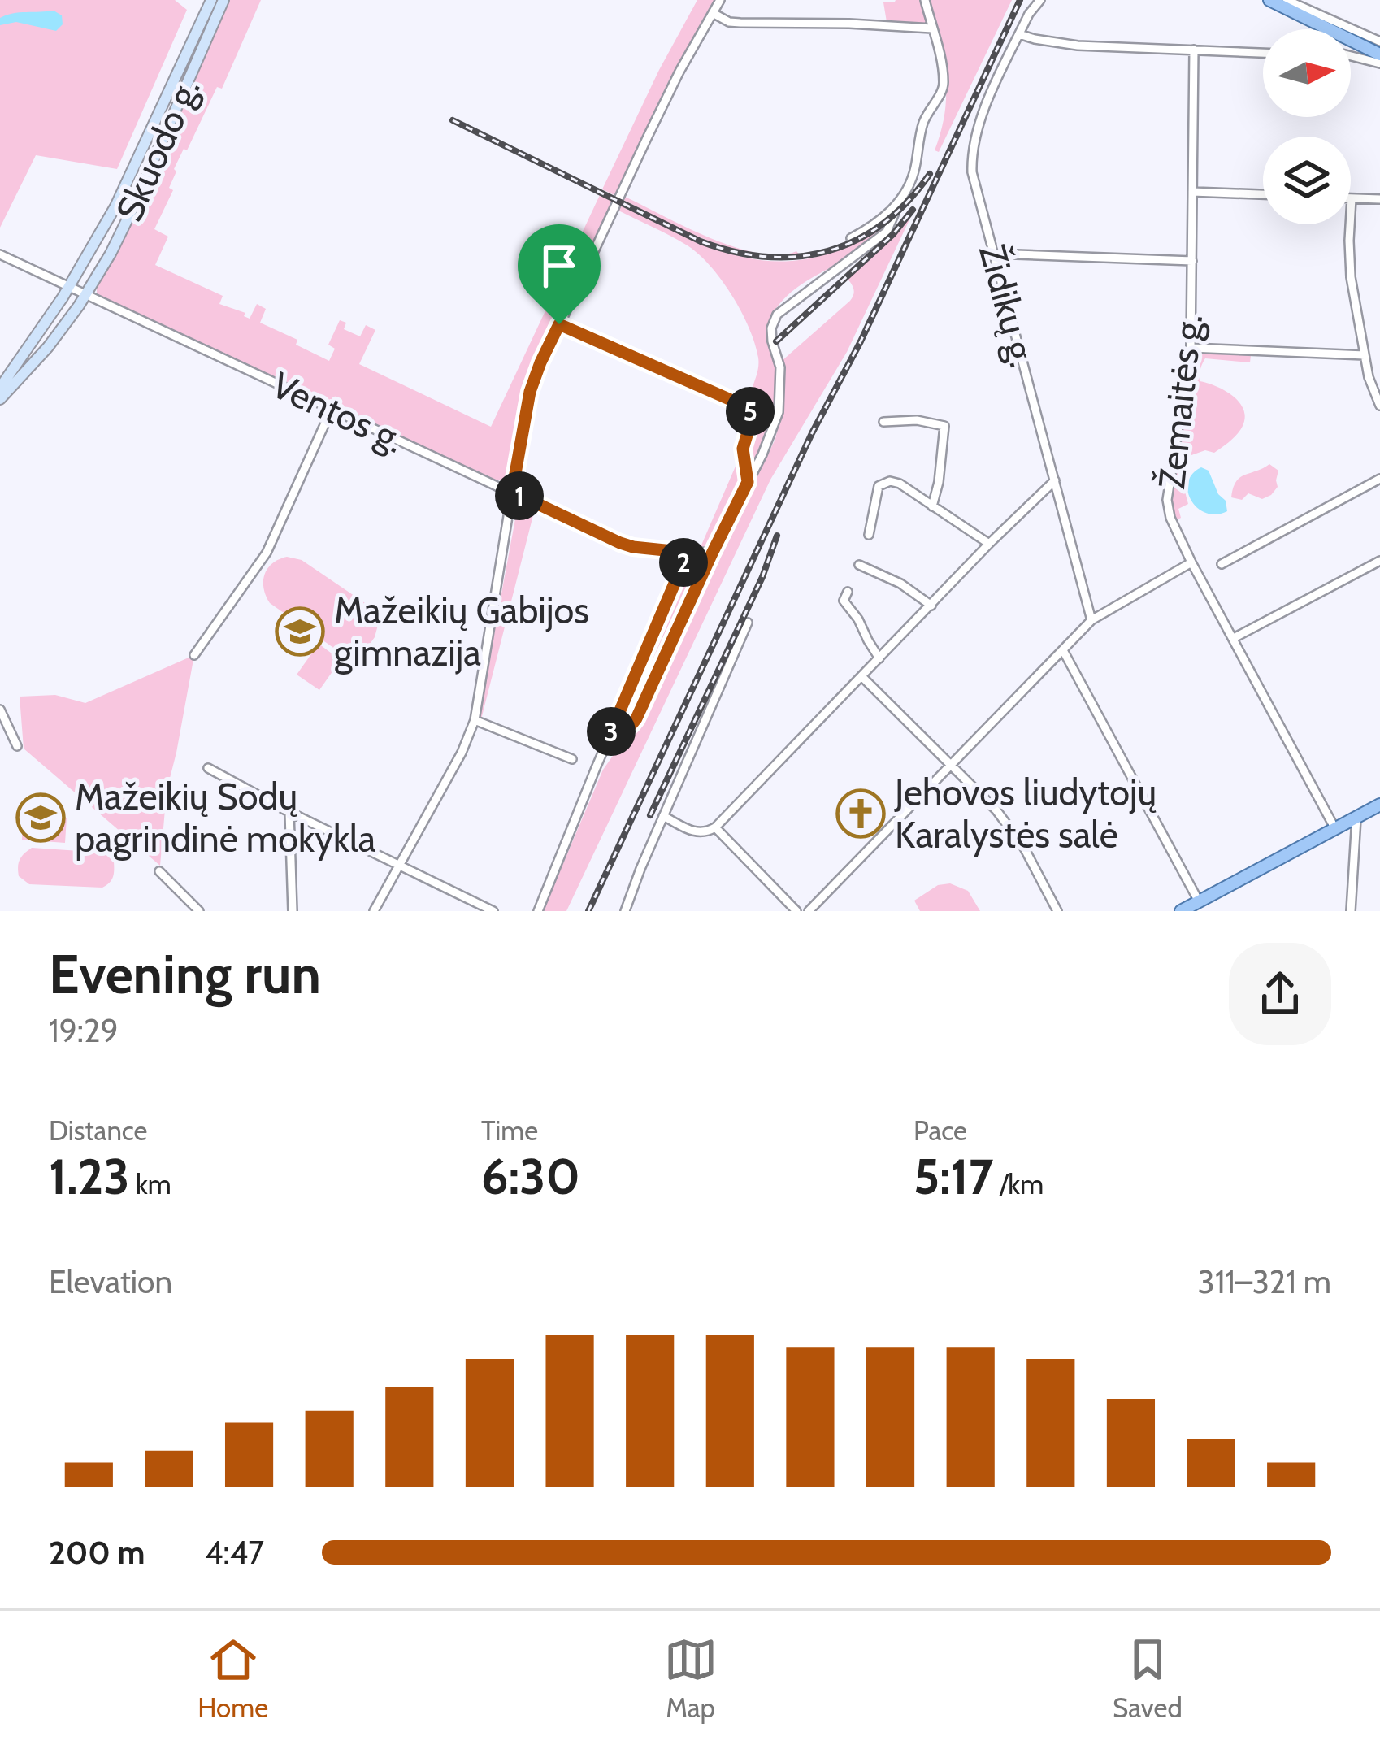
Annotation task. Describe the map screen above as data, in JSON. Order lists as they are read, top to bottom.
{
  "streets": {
    "main road": ["Skuodo g."],
    "street": ["Židikų g.", "Žemaitės g.", "Ventos g."]
  },
  "crossings": [
    ["Skuodo g.", "Ventos g."]
  ],
  "places": {
    "school or university": ["Mažeikių Gabijos gimnazija", "Mažeikių Sodų pagrindinė mokykla"],
    "church": ["Jehovos liudytojų Karalystės salė"]
  },
  "north": "right",
  "page": {
    "pins": [
      "5",
      "1",
      "2",
      "3"
    ],
    "heading": ["Evening run", "19:29"],
    "stats": [
      ["Distance", "1.23 km"],
      ["Time", "6:30"],
      ["Pace", "5:17 /km"]
    ],
    "chart": ["Elevation", "311–321 m"],
    "list": [
      {
        "name": "200 m",
        "note": "4:47"
      }
    ],
    "tabs": ["Home", "Map", "Saved"]
  }
}
